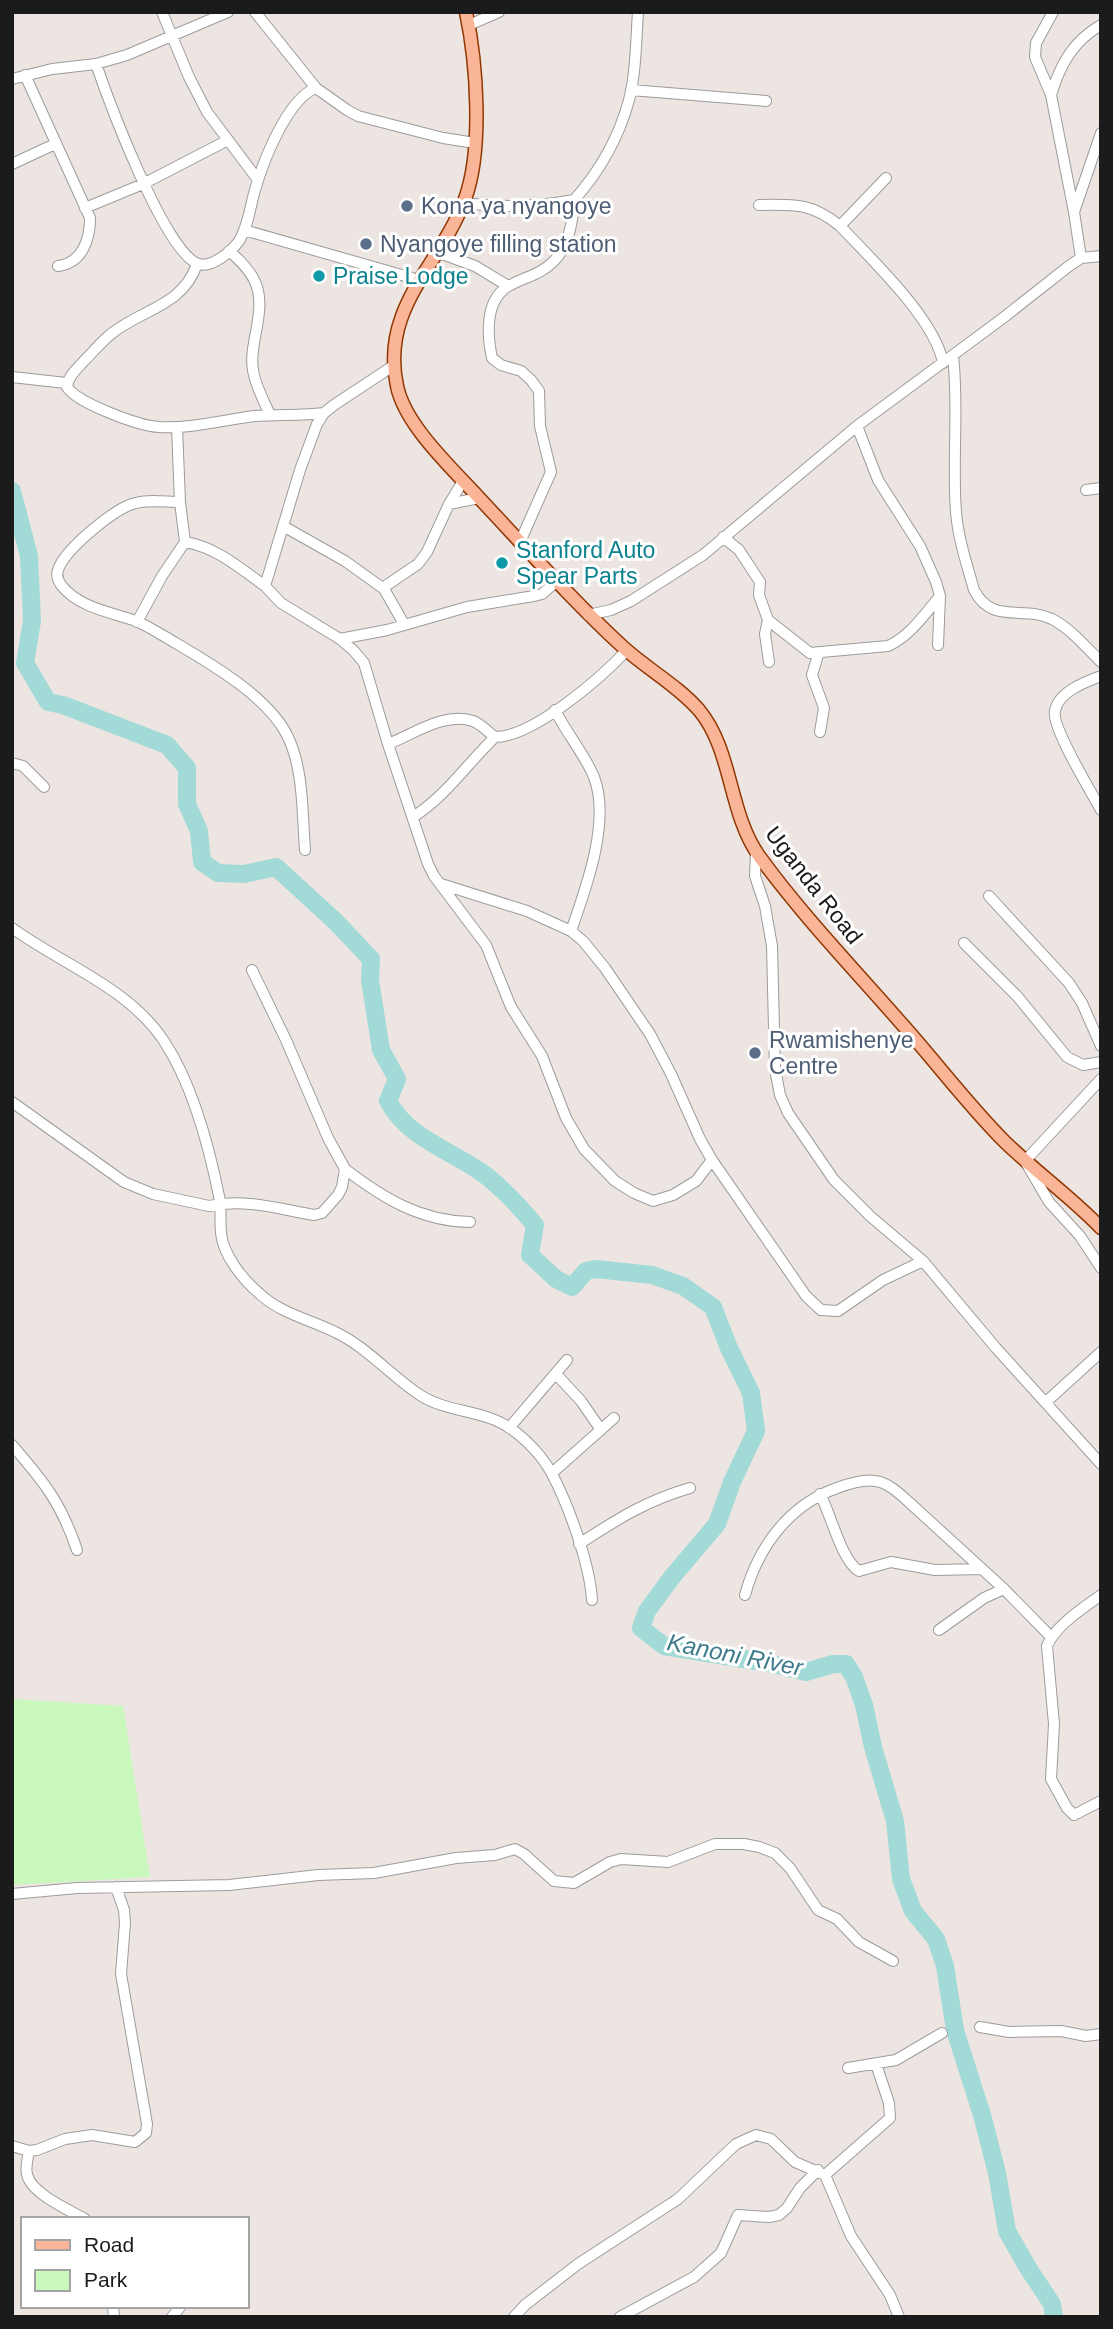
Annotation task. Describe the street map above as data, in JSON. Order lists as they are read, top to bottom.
{
  "streets": {
    "main road": ["Uganda Road"]
  },
  "water": ["Kanoni River"],
  "places": [
    "Kona ya nyangoye",
    "Nyangoye filling station",
    "Praise Lodge",
    "Stanford Auto Spear Parts",
    "Rwamishenye Centre"
  ],
  "legend": ["Road", "Park"]
}
